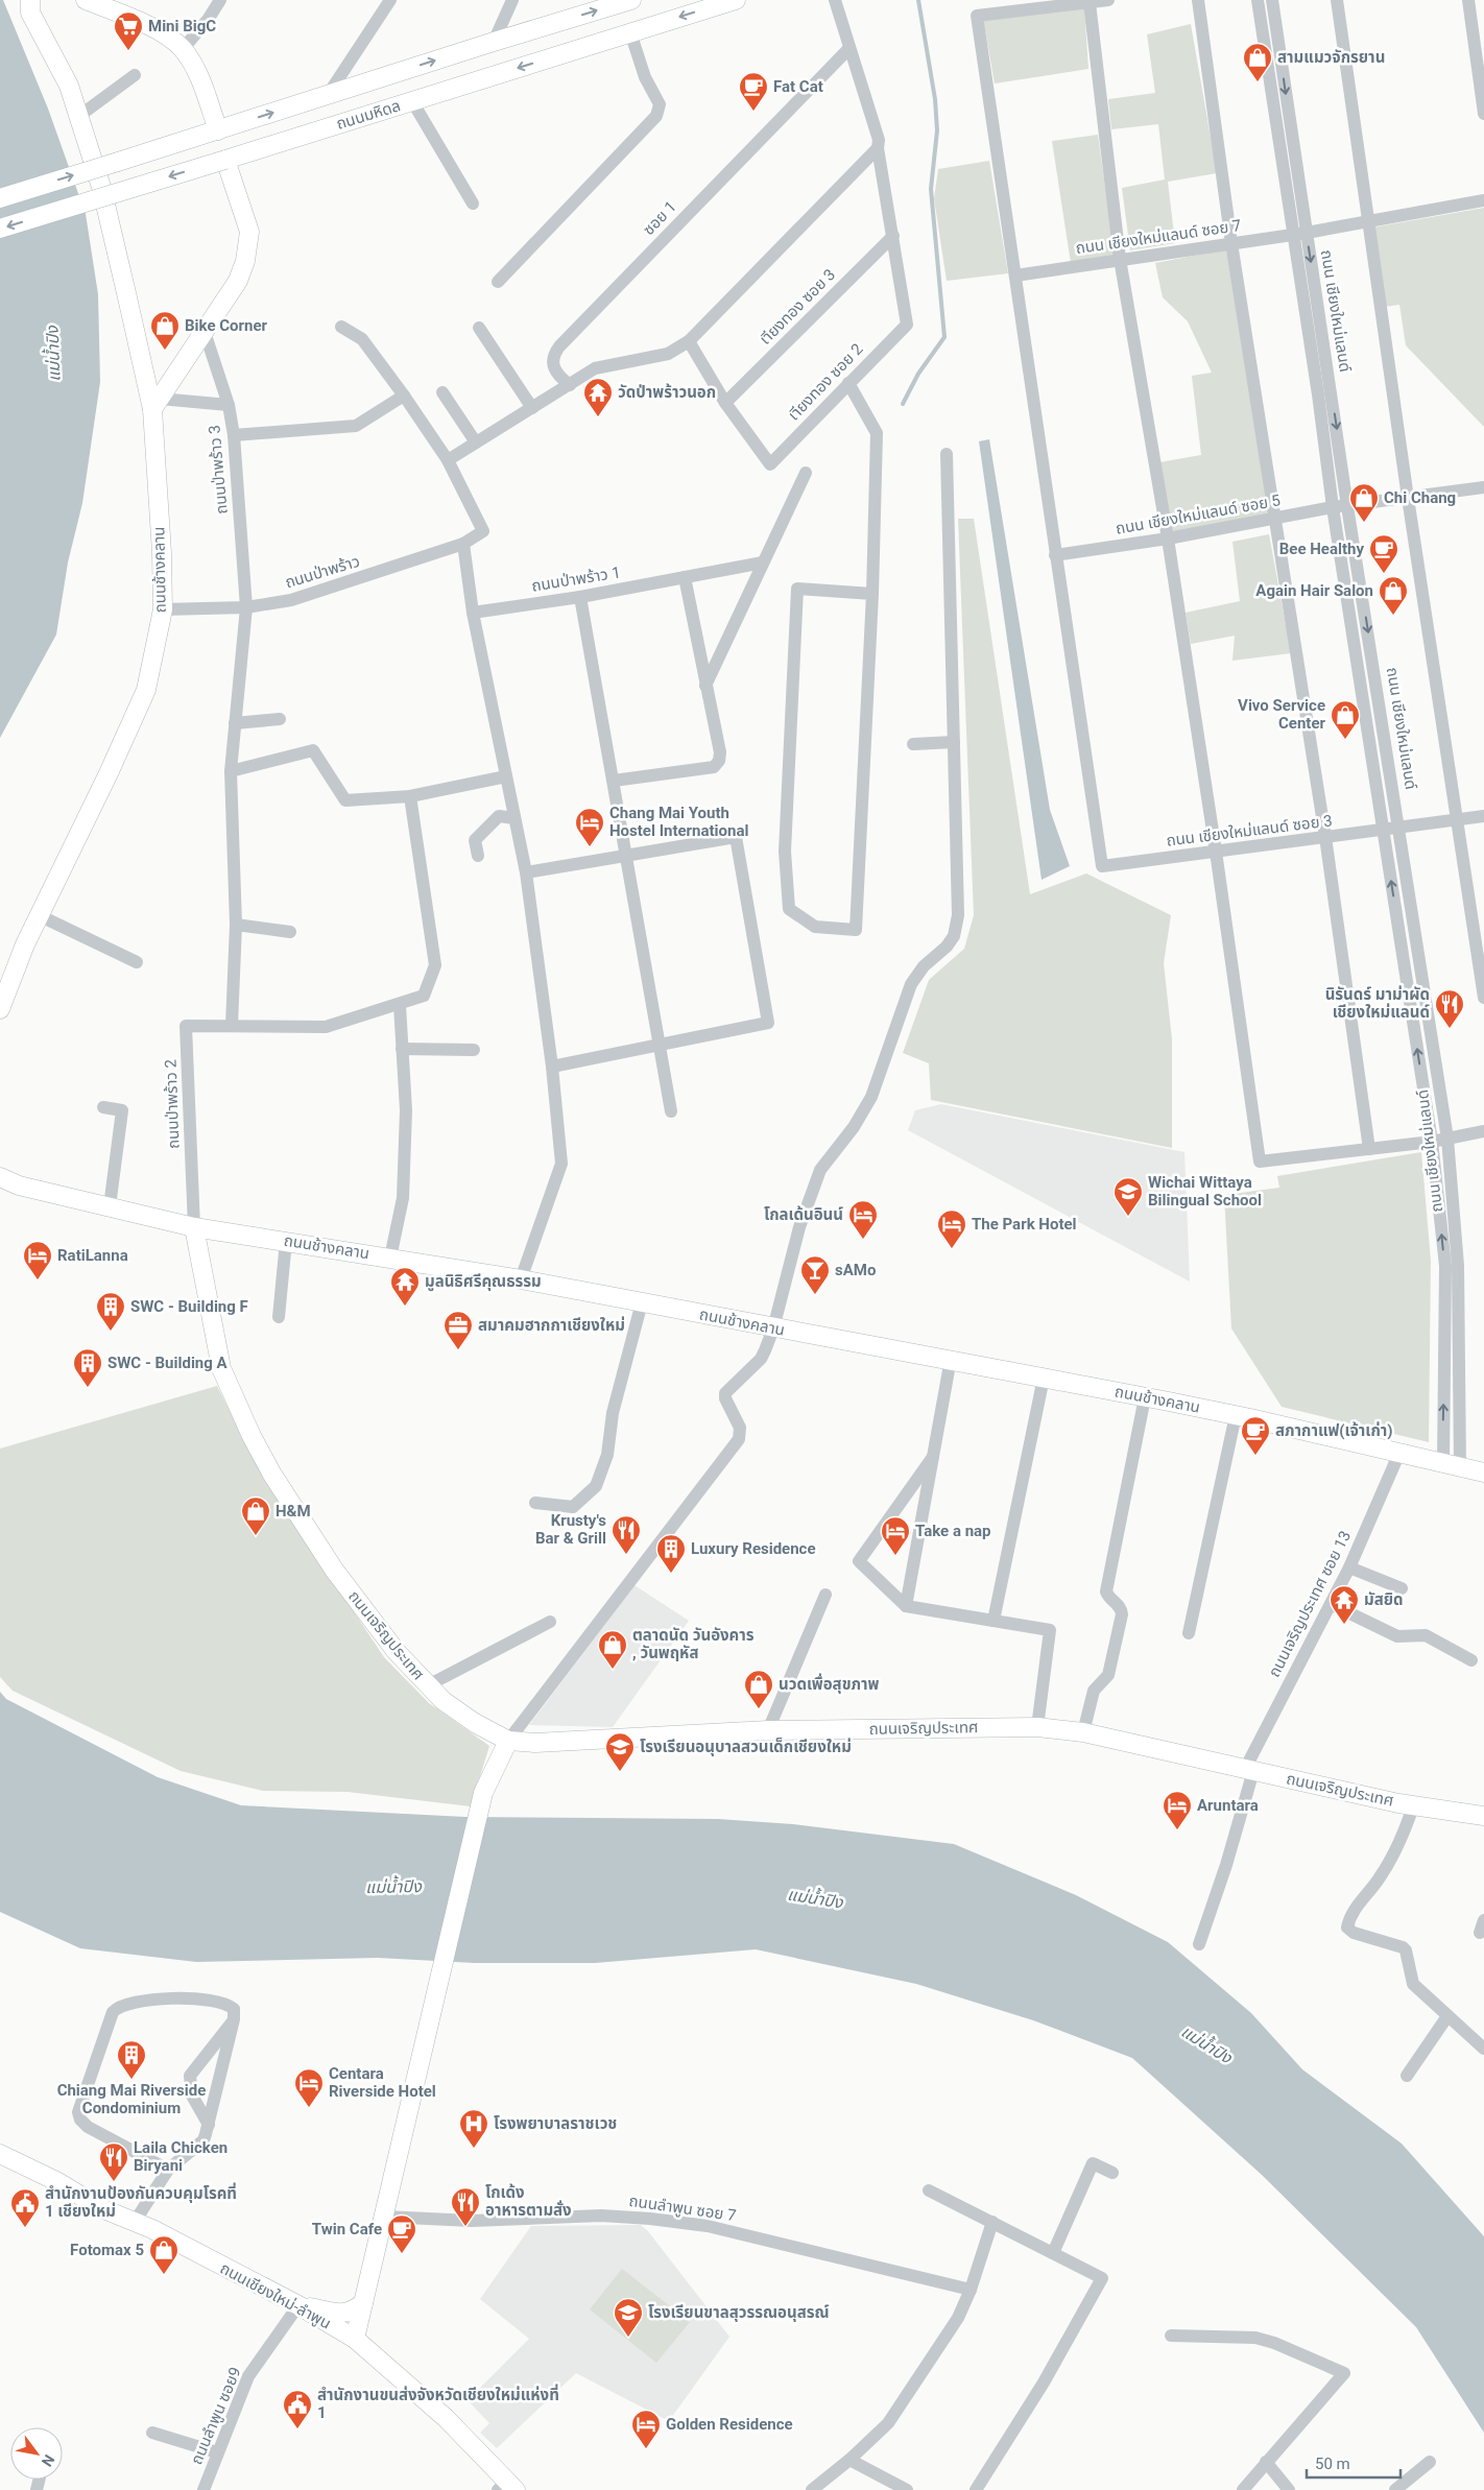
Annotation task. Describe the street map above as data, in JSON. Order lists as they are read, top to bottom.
{
  "streets": {
    "street": [
      "ถนนมหิดล",
      "ซอย 1",
      "ถนน เชียงใหม่แลนด์ ซอย 7",
      "เาียงทอง ซอย 3",
      "ถนน เชียงใหม่แลนด์",
      "เาียงทอง ซอย 2",
      "ถนนป่าพร้าว 3",
      "ถนน เชียงใหม่แลนด์ ซอย 5",
      "ถนนช้างคลาน",
      "ถนนป่าพร้าว",
      "ถนนป่าพร้าว 1",
      "ถนน เชียงใหม่แลนด์ ซอย 3",
      "ถนนป่าพร้าว 2",
      "ถนนเจริญประเทศ ซอย 13",
      "ถนนเจริญประเทศ",
      "ถนนลำพูน ซอย 7",
      "ถนนเชียงใหม่-ลำพูน",
      "ถนนลำพูน ซอย9"
    ]
  },
  "crossings": [
    ["ถนน เชียงใหม่แลนด์ ซอย 7", "ถนน เชียงใหม่แลนด์"],
    ["เาียงทอง ซอย 3", "เาียงทอง ซอย 2"],
    ["ถนน เชียงใหม่แลนด์", "ถนน เชียงใหม่แลนด์ ซอย 5"],
    ["ถนน เชียงใหม่แลนด์", "ถนนช้างคลาน"],
    ["ถนน เชียงใหม่แลนด์", "ถนน เชียงใหม่แลนด์ ซอย 3"],
    ["ถนนป่าพร้าว 3", "ถนนป่าพร้าว"],
    ["ถนนป่าพร้าว 3", "ถนนป่าพร้าว 2"],
    ["ถนน เชียงใหม่แลนด์ ซอย 5", "ถนน เชียงใหม่แลนด์ ซอย 3"],
    ["ถนนช้างคลาน", "ถนนป่าพร้าว"],
    ["ถนนช้างคลาน", "ถนนป่าพร้าว 2"],
    ["ถนนช้างคลาน", "ถนนเจริญประเทศ ซอย 13"],
    ["ถนนช้างคลาน", "ถนนเจริญประเทศ"],
    ["ถนนป่าพร้าว 2", "ถนนเจริญประเทศ"],
    ["ถนนเจริญประเทศ ซอย 13", "ถนนเจริญประเทศ"],
    ["ถนนเชียงใหม่-ลำพูน", "ถนนลำพูน ซอย9"]
  ],
  "water": ["แม่น้ำปิง"],
  "places": {
    "supermarket": ["Mini BigC"],
    "shop": [
      "สามแมวจักรยาน",
      "Bike Corner",
      "Chi Chang",
      "Again Hair Salon",
      "Vivo Service Center",
      "H&M",
      "ตลาดนัด วันอังคาร , วันพฤหัส",
      "นวดเพื่อสุขภาพ",
      "Fotomax 5"
    ],
    "cafe": [
      "Fat Cat",
      "Bee Healthy",
      "สภากาแฟ(เจ้าเก่า)",
      "Twin Cafe"
    ],
    "temple": ["วัดป่าพร้าวนอก", "มูลนิธิศรีคุณธรรม", "มัสยิด"],
    "hotel": [
      "Chang Mai Youth Hostel International",
      "โกลเด้นอินน์",
      "The Park Hotel",
      "RatiLanna",
      "Take a nap",
      "Aruntara",
      "Centara Riverside Hotel",
      "Golden Residence"
    ],
    "restaurant": [
      "นิรันดร์ มาม่าผัด เชียงใหม่แลนด์",
      "Krusty's Bar & Grill",
      "Laila Chicken Biryani",
      "โกเด้ง อาหารตามสั่ง"
    ],
    "school or university": ["Wichai Wittaya Bilingual School", "โรงเรียนอนุบาลสวนเด็กเชียงใหม่", "โรงเรียนขาลสุวรรณอนุสรณ์"],
    "bar": ["sAMo"],
    "building": [
      "SWC - Building F",
      "SWC - Building A",
      "Luxury Residence",
      "Chiang Mai Riverside Condominium"
    ],
    "office": ["สมาคมฮากกาเชียงใหม่"],
    "hospital": ["โรงพยาบาลราชเวช"],
    "public building": ["สำนักงานป้องกันควบคุมโรคที่ 1 เชียงใหม่", "สำนักงานขนส่งจังหวัดเชียงใหม่แห่งที่ 1"]
  },
  "scale_bar": "50 m",
  "north": "bottom right"
}
